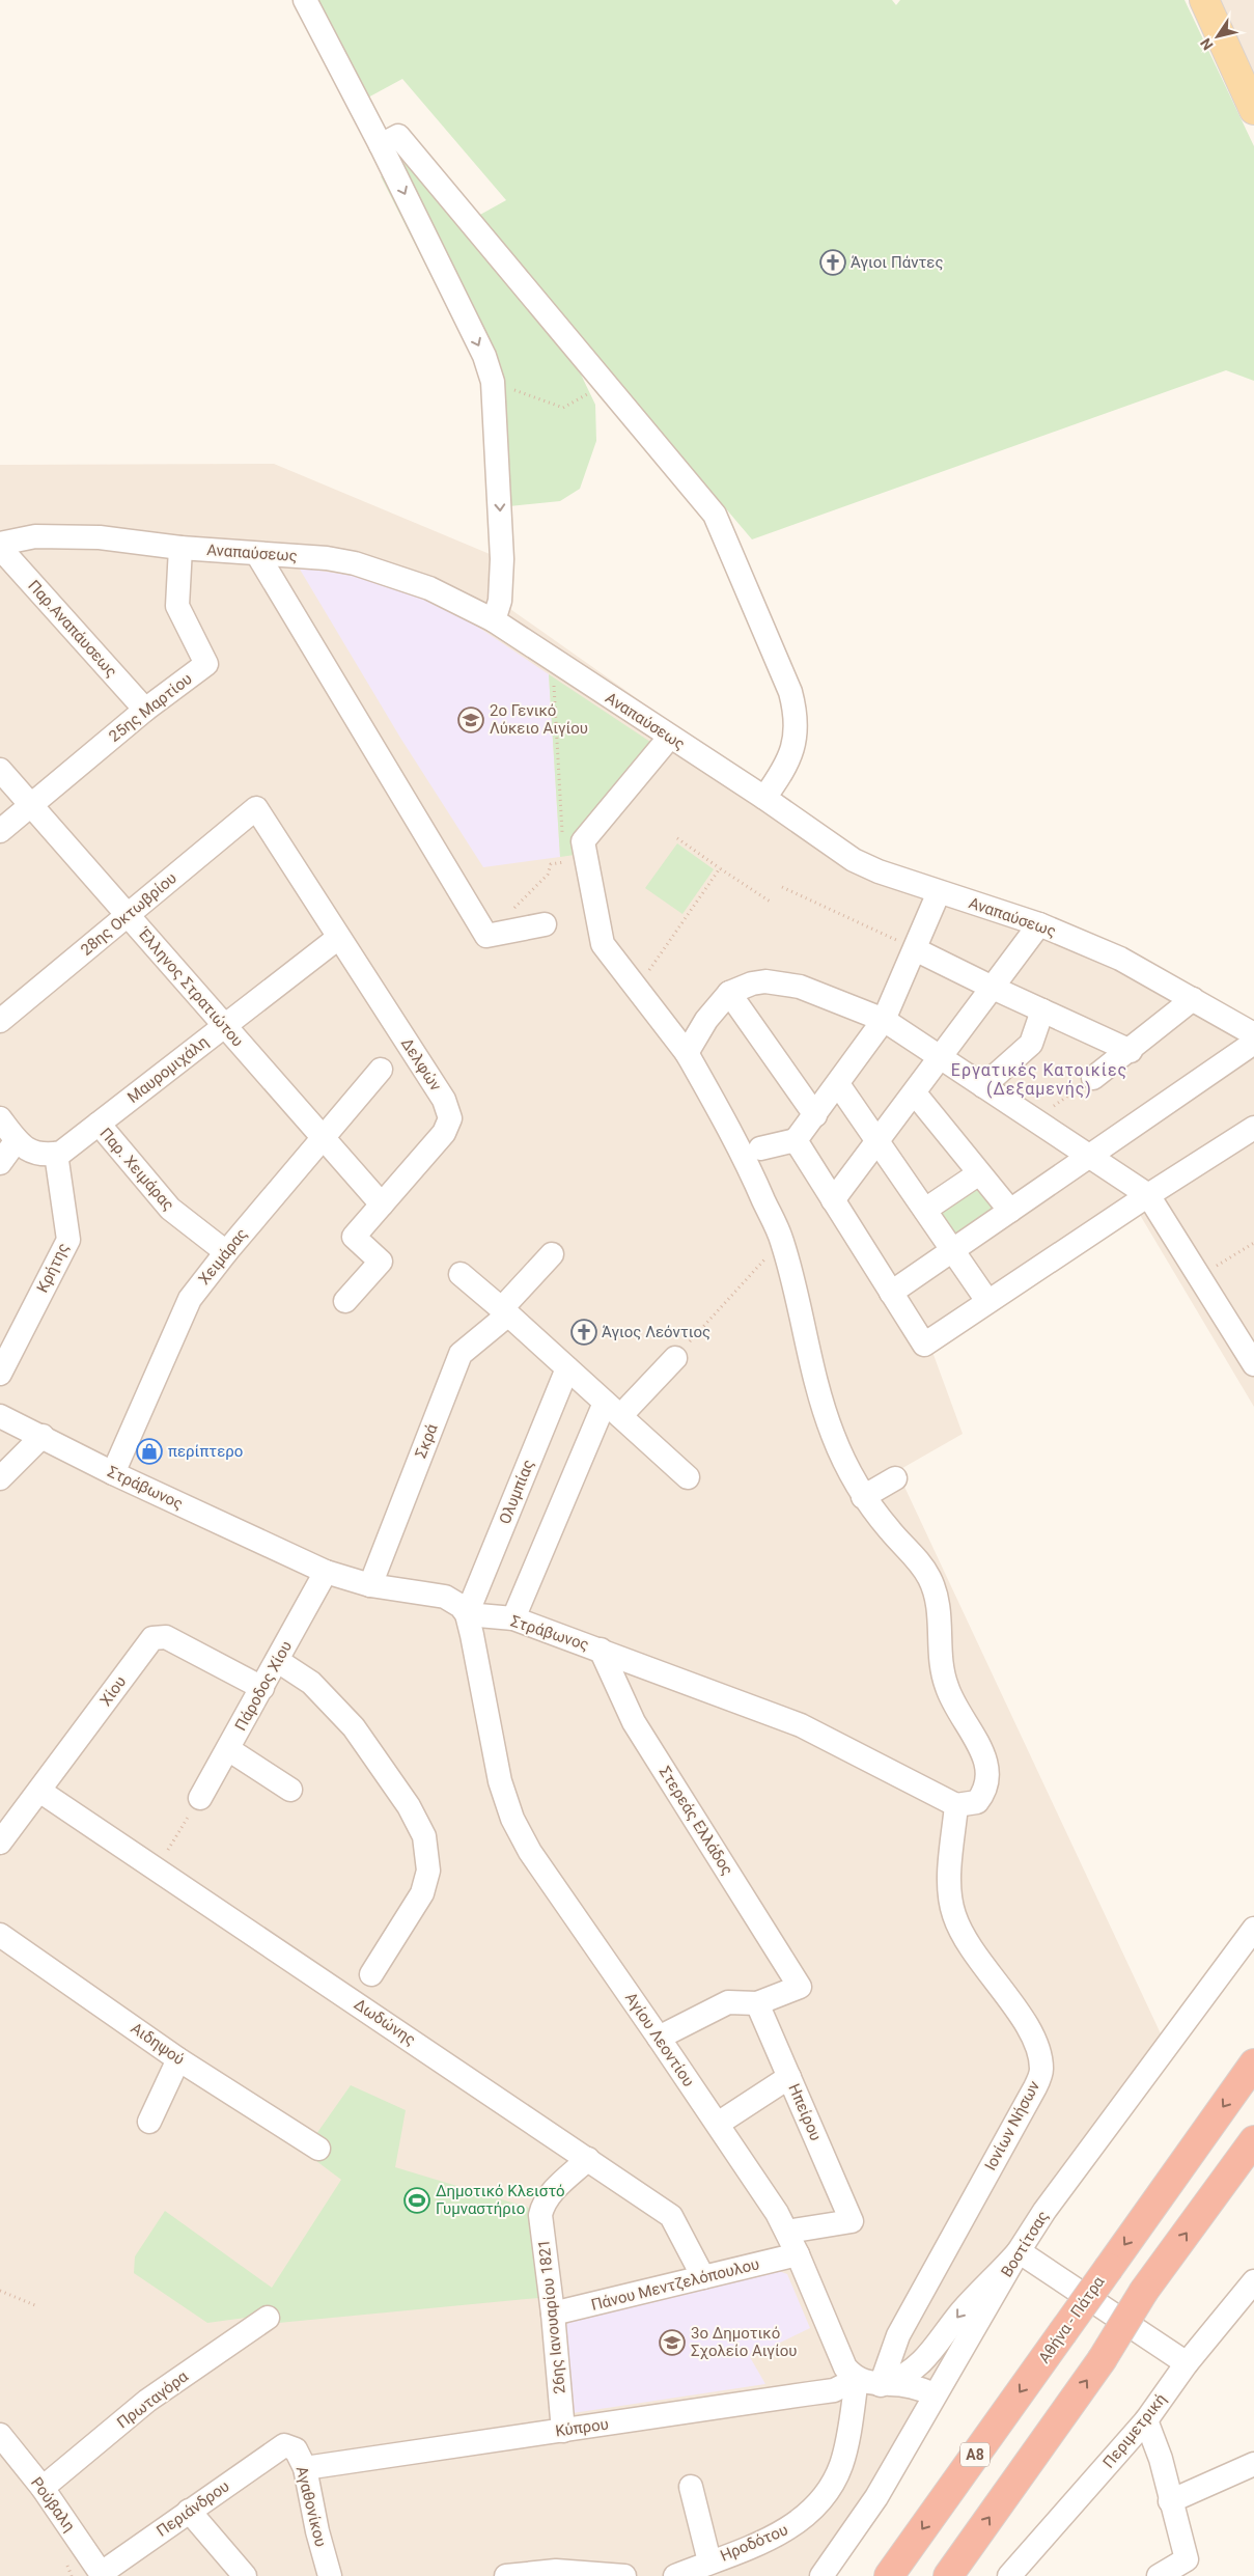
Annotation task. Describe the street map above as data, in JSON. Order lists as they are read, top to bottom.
{
  "streets": {
    "highway": ["Αθήνα - Πάτρα", "Α8"],
    "street": [
      "Αναπαύσεως",
      "Παρ.Αναπάυσεως",
      "25ης Μαρτίου",
      "28ης Οκτωβρίου",
      "Έλληνος Στρατιώτου",
      "Δελφών",
      "Μαυρομιχάλη",
      "Παρ. Χειμάρας",
      "Χειμάρας",
      "Κρήτης",
      "Σκρά",
      "Στράβωνος",
      "Ολυμπίας",
      "Πάροδος Χίου",
      "Χίου",
      "Στερεάς Ελλάδος",
      "Δωδώνης",
      "Αγίου Λεοντίου",
      "Αιδηψού",
      "Ηπείρου",
      "Ιονίων Νήσων",
      "Βοστίτσας",
      "Πάνου Μεντζελόπουλου",
      "26ης Ιανουαρίου 1821",
      "Πρωταγόρα",
      "Κύπρου",
      "Περιμετρική",
      "Ρούβαλη",
      "Αγαθονίκου",
      "Περιάνδρου",
      "Ηροδότου"
    ]
  },
  "crossings": [
    ["Αναπαύσεως", "Παρ.Αναπάυσεως"],
    ["Αναπαύσεως", "25ης Μαρτίου"],
    ["Παρ.Αναπάυσεως", "25ης Μαρτίου"],
    ["25ης Μαρτίου", "Έλληνος Στρατιώτου"],
    ["28ης Οκτωβρίου", "Έλληνος Στρατιώτου"],
    ["28ης Οκτωβρίου", "Δελφών"],
    ["Έλληνος Στρατιώτου", "Δελφών"],
    ["Έλληνος Στρατιώτου", "Μαυρομιχάλη"],
    ["Έλληνος Στρατιώτου", "Χειμάρας"],
    ["Δελφών", "Μαυρομιχάλη"],
    ["Μαυρομιχάλη", "Παρ. Χειμάρας"],
    ["Μαυρομιχάλη", "Κρήτης"],
    ["Παρ. Χειμάρας", "Χειμάρας"],
    ["Χειμάρας", "Στράβωνος"],
    ["Σκρά", "Στράβωνος"],
    ["Στράβωνος", "Ολυμπίας"],
    ["Στράβωνος", "Πάροδος Χίου"],
    ["Στράβωνος", "Στερεάς Ελλάδος"],
    ["Στράβωνος", "Αγίου Λεοντίου"],
    ["Στράβωνος", "Ιονίων Νήσων"],
    ["Ολυμπίας", "Αγίου Λεοντίου"],
    ["Πάροδος Χίου", "Χίου"],
    ["Χίου", "Δωδώνης"],
    ["Στερεάς Ελλάδος", "Ηπείρου"],
    ["Δωδώνης", "Πάνου Μεντζελόπουλου"],
    ["Δωδώνης", "26ης Ιανουαρίου 1821"],
    ["Αγίου Λεοντίου", "Ηπείρου"],
    ["Αγίου Λεοντίου", "Πάνου Μεντζελόπουλου"],
    ["Αγίου Λεοντίου", "Κύπρου"],
    ["Αγίου Λεοντίου", "Ηροδότου"],
    ["Πάνου Μεντζελόπουλου", "26ης Ιανουαρίου 1821"],
    ["26ης Ιανουαρίου 1821", "Κύπρου"],
    ["Πρωταγόρα", "Ρούβαλη"],
    ["Κύπρου", "Αγαθονίκου"],
    ["Κύπρου", "Ηροδότου"],
    ["Ρούβαλη", "Περιάνδρου"],
    ["Αγαθονίκου", "Περιάνδρου"]
  ],
  "districts": ["Εργατικές Κατοικίες (Δεξαμενής)"],
  "places": {
    "church": ["Άγιοι Πάντες", "Άγιος Λεόντιος"],
    "school or university": ["2ο Γενικό Λύκειο Αιγίου", "3ο Δημοτικό Σχολείο Αιγίου"],
    "shop": ["περίπτερο"],
    "sports": ["Δημοτικό Κλειστό Γυμναστήριο"]
  },
  "north": "bottom left"
}
